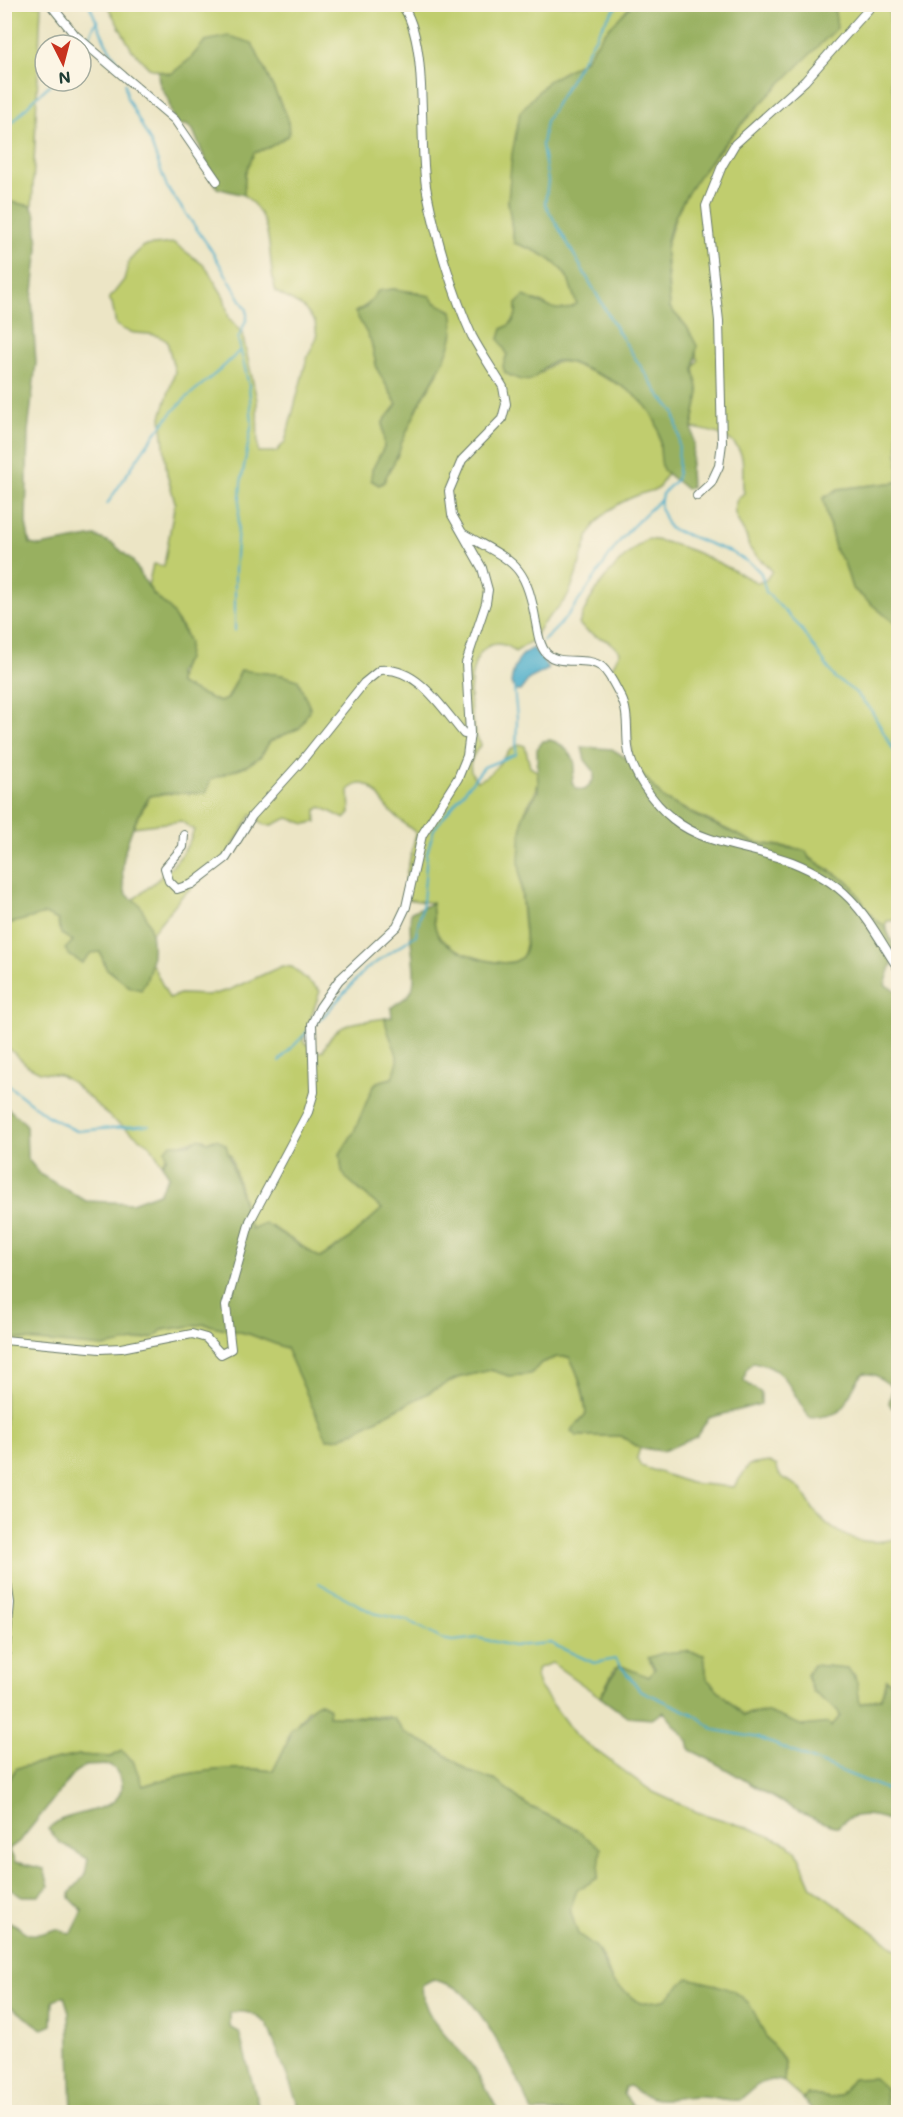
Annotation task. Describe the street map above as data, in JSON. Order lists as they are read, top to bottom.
{
  "north": "bottom"
}
